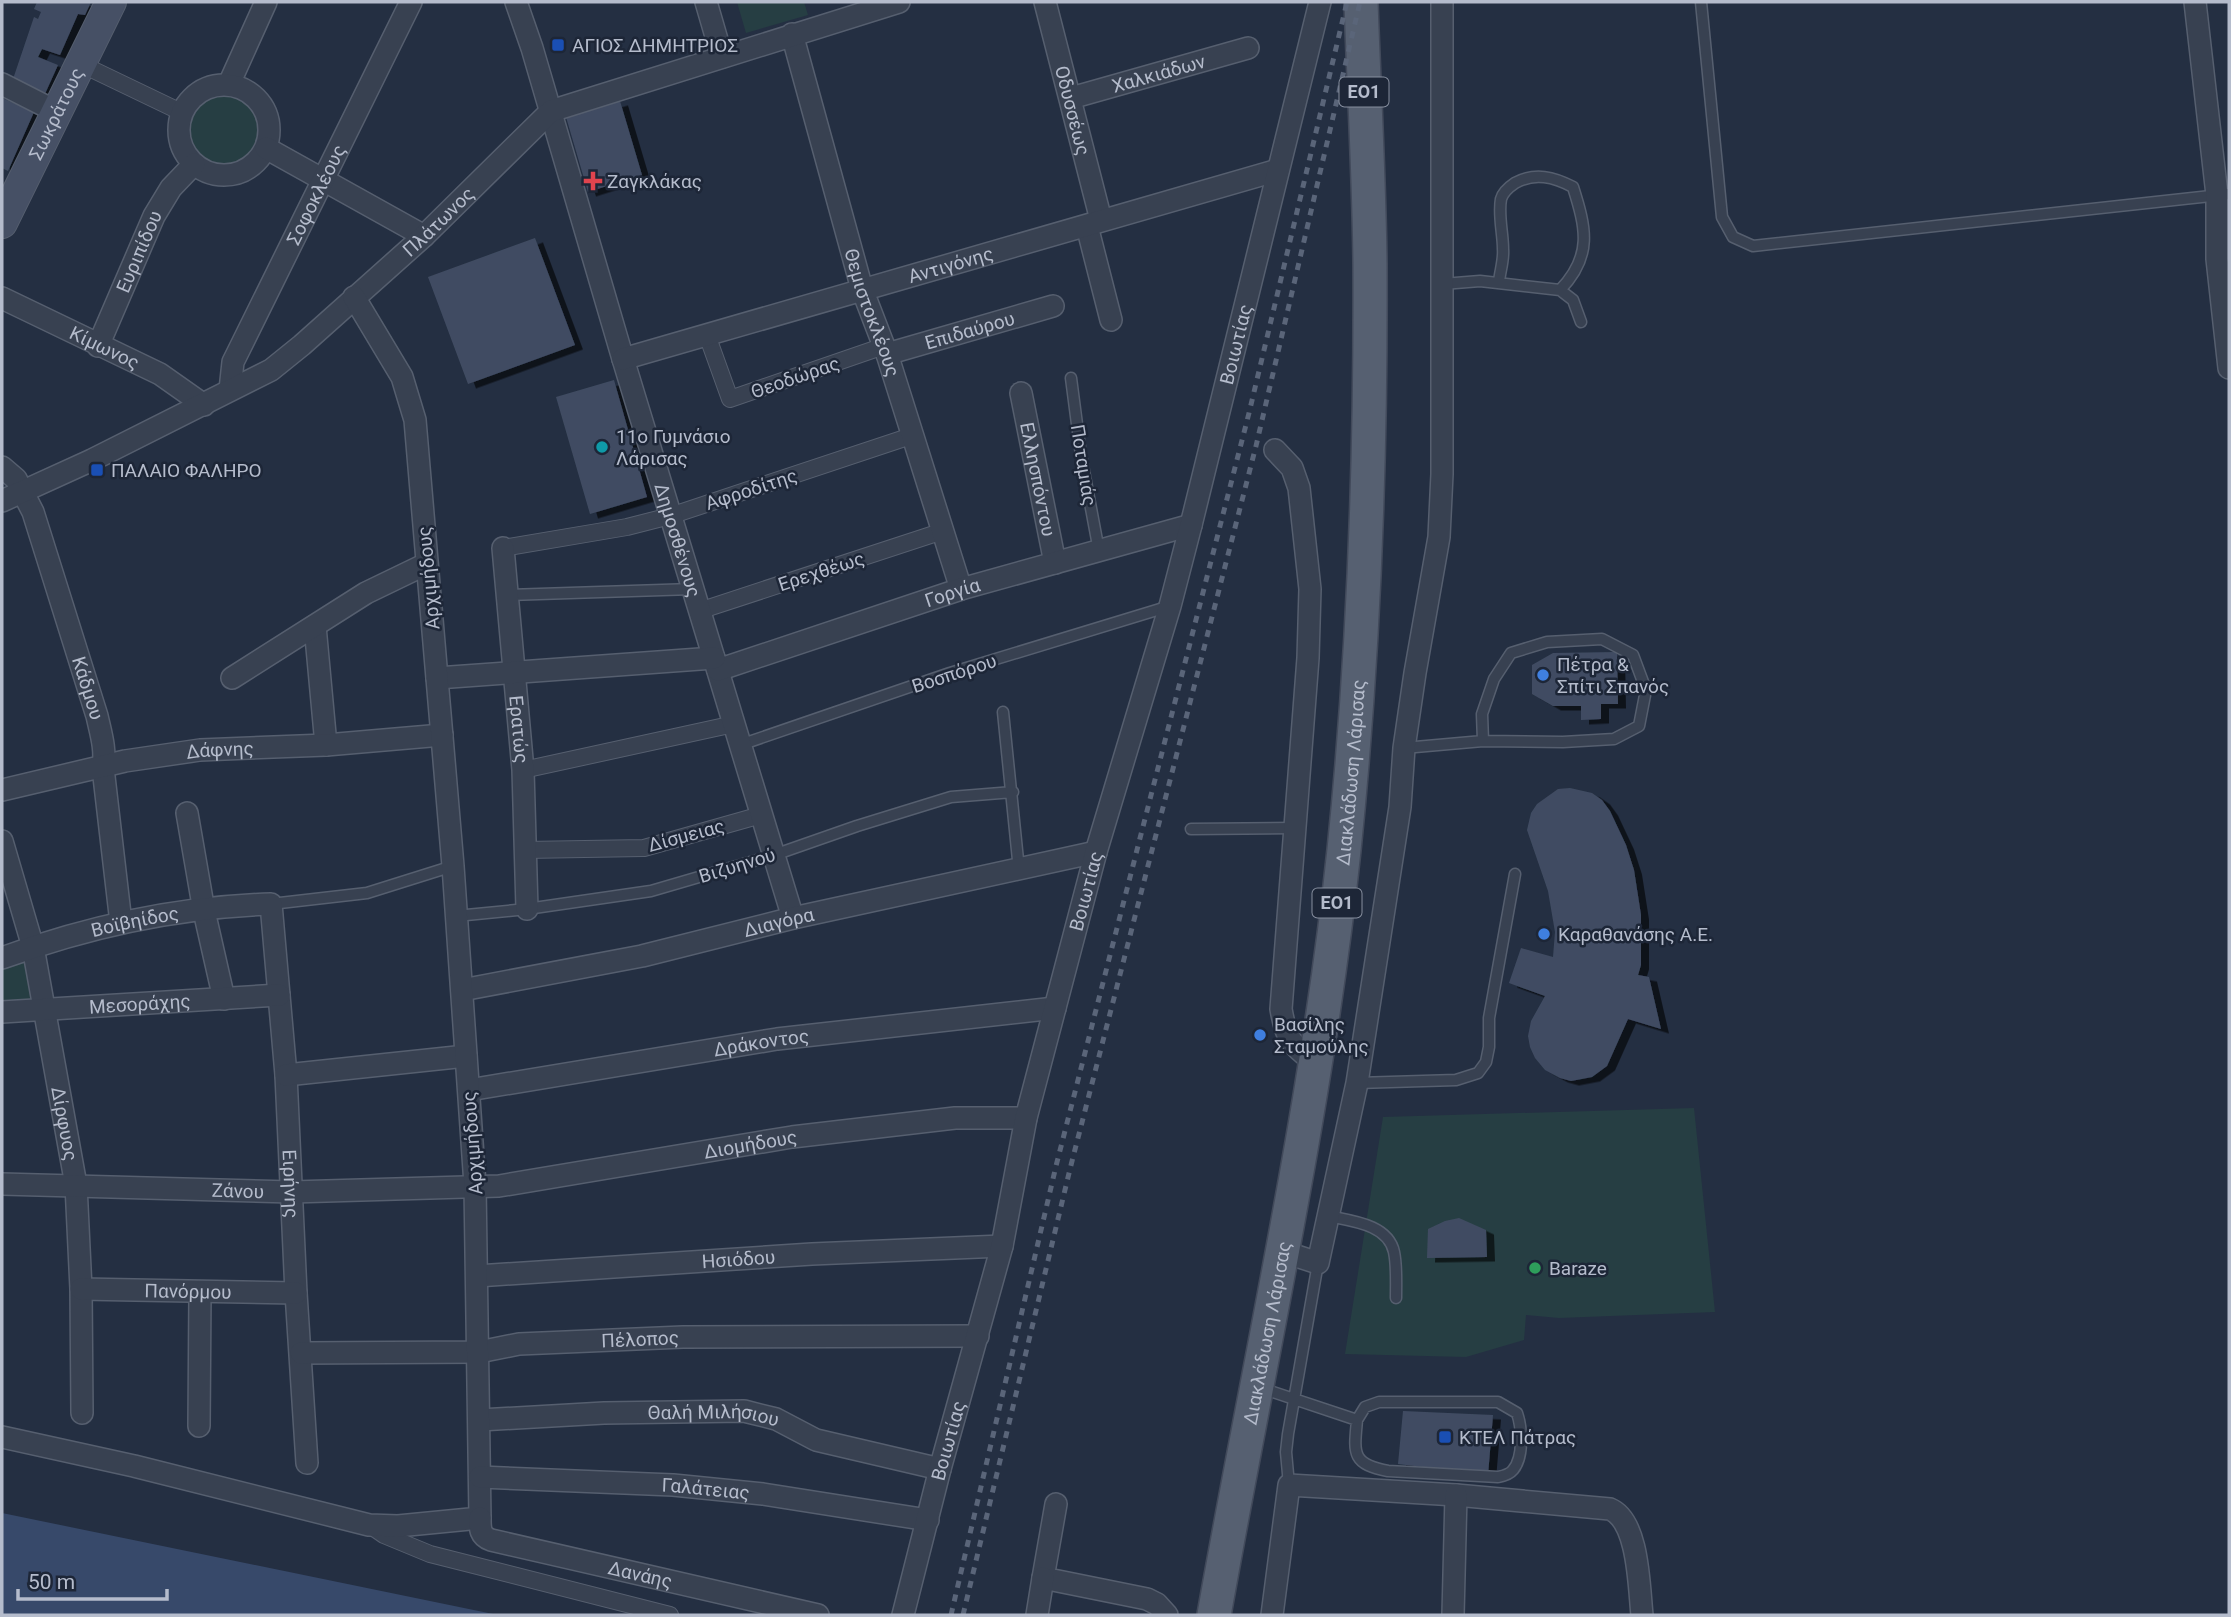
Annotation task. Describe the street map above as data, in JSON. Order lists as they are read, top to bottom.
{
  "streets": {
    "main road": ["ΕΟ1", "Σωκράτους", "Διακλάδωση Λάρισας"],
    "street": [
      "Χαλκιάδων",
      "Οδυσσέως",
      "Σοφοκλέους",
      "Πλάτωνος",
      "Ευριπίδου",
      "Αντιγόνης",
      "Θεμιστοκλέους",
      "Επιδαύρου",
      "Βοιωτίας",
      "Κίμωνος",
      "Θεοδώρας",
      "Ελλησπόντου",
      "Αφροδίτης",
      "Δημοσθένους",
      "Ερεχθέως",
      "Αρχιμήδους",
      "Γοργία",
      "Κάδμου",
      "Ερατώς",
      "Δάφνης",
      "Δίσμειας",
      "Διαγόρα",
      "Βοϊβηίδος",
      "Μεσοράχης",
      "Δράκοντος",
      "Δίρφυος",
      "Διομήδους",
      "Ειρήνης",
      "Ζάνου",
      "Ησιόδου",
      "Πανόρμου",
      "Πέλοπος",
      "Θαλή Μιλήσιου",
      "Γαλάτειας",
      "Δανάης"
    ],
    "lane": ["Ποταμιάς", "Βοσπόρου", "Βιζυηνού"]
  },
  "crossings": [
    ["Χαλκιάδων", "Οδυσσέως"],
    ["Οδυσσέως", "Αντιγόνης"],
    ["Σοφοκλέους", "Πλάτωνος"],
    ["Πλάτωνος", "Θεμιστοκλέους"],
    ["Πλάτωνος", "Κίμωνος"],
    ["Πλάτωνος", "Δημοσθένους"],
    ["Πλάτωνος", "Αρχιμήδους"],
    ["Πλάτωνος", "Κάδμου"],
    ["Ευριπίδου", "Κίμωνος"],
    ["Αντιγόνης", "Θεμιστοκλέους"],
    ["Αντιγόνης", "Βοιωτίας"],
    ["Αντιγόνης", "Θεοδώρας"],
    ["Αντιγόνης", "Δημοσθένους"],
    ["Θεμιστοκλέους", "Επιδαύρου"],
    ["Θεμιστοκλέους", "Θεοδώρας"],
    ["Θεμιστοκλέους", "Αφροδίτης"],
    ["Θεμιστοκλέους", "Ερεχθέως"],
    ["Θεμιστοκλέους", "Γοργία"],
    ["Επιδαύρου", "Θεοδώρας"],
    ["Βοιωτίας", "Γοργία"],
    ["Βοιωτίας", "Βοσπόρου"],
    ["Βοιωτίας", "Διαγόρα"],
    ["Βοιωτίας", "Δράκοντος"],
    ["Βοιωτίας", "Διομήδους"],
    ["Βοιωτίας", "Ησιόδου"],
    ["Βοιωτίας", "Πέλοπος"],
    ["Βοιωτίας", "Θαλή Μιλήσιου"],
    ["Βοιωτίας", "Γαλάτειας"],
    ["Ποταμιάς", "Γοργία"],
    ["Ελλησπόντου", "Γοργία"],
    ["Αφροδίτης", "Δημοσθένους"],
    ["Αφροδίτης", "Ερατώς"],
    ["Δημοσθένους", "Ερεχθέως"],
    ["Δημοσθένους", "Γοργία"],
    ["Δημοσθένους", "Βοσπόρου"],
    ["Δημοσθένους", "Δίσμειας"],
    ["Δημοσθένους", "Βιζυηνού"],
    ["Δημοσθένους", "Διαγόρα"],
    ["Αρχιμήδους", "Γοργία"],
    ["Αρχιμήδους", "Δάφνης"],
    ["Αρχιμήδους", "Βιζυηνού"],
    ["Αρχιμήδους", "Διαγόρα"],
    ["Αρχιμήδους", "Δράκοντος"],
    ["Αρχιμήδους", "Διομήδους"],
    ["Αρχιμήδους", "Ζάνου"],
    ["Αρχιμήδους", "Ησιόδου"],
    ["Αρχιμήδους", "Πέλοπος"],
    ["Αρχιμήδους", "Θαλή Μιλήσιου"],
    ["Αρχιμήδους", "Γαλάτειας"],
    ["Αρχιμήδους", "Δανάης"],
    ["Γοργία", "Ερατώς"],
    ["Κάδμου", "Δάφνης"],
    ["Κάδμου", "Βοϊβηίδος"],
    ["Ερατώς", "Δίσμειας"],
    ["Ερατώς", "Βιζυηνού"],
    ["Βοϊβηίδος", "Δίρφυος"],
    ["Βοϊβηίδος", "Ειρήνης"],
    ["Μεσοράχης", "Δίρφυος"],
    ["Μεσοράχης", "Ειρήνης"],
    ["Δίρφυος", "Ζάνου"],
    ["Δίρφυος", "Πανόρμου"],
    ["Διομήδους", "Ζάνου"],
    ["Ειρήνης", "Ζάνου"],
    ["Ειρήνης", "Πανόρμου"],
    ["Ειρήνης", "Πέλοπος"]
  ],
  "places": {
    "transit": ["ΑΓΙΟΣ ΔΗΜΗΤΡΙΟΣ", "ΠΑΛΑΙΟ ΦΑΛΗΡΟ", "ΚΤΕΛ Πάτρας"],
    "health": ["Ζαγκλάκας"],
    "other": [
      "11ο Γυμνάσιο Λάρισας",
      "Πέτρα & Σπίτι Σπανός",
      "Καραθανάσης Α.Ε.",
      "Βασίλης Σταμούλης",
      "Baraze"
    ]
  },
  "scale_bar": "50 m"
}
